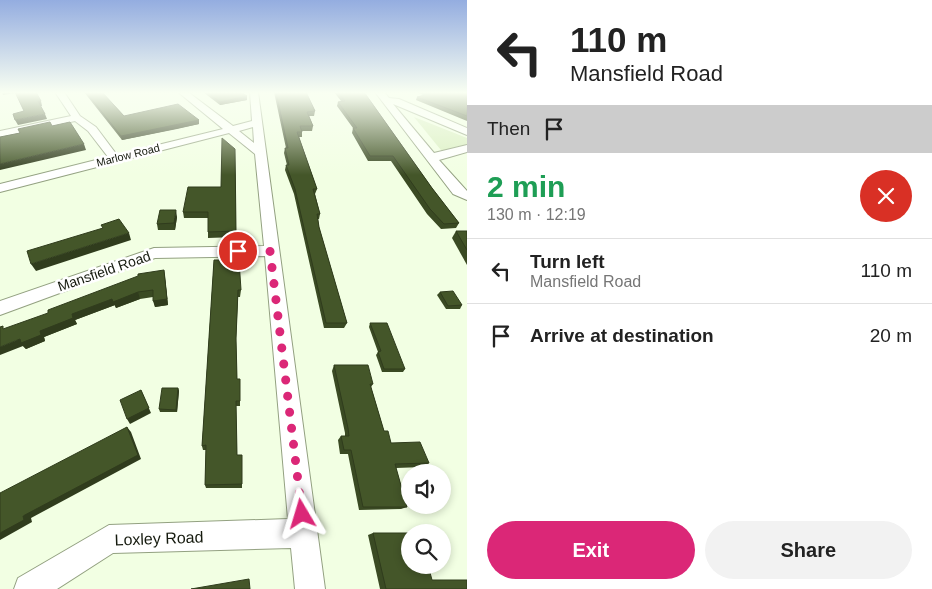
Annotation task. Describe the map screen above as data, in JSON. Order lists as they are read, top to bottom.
{
  "streets": {
    "street": ["Marlow Road", "Mansfield Road", "Loxley Road"]
  },
  "page": {
    "turn": ["110 m", "Mansfield Road"],
    "then": "Then",
    "heading": ["2 min", "130 m · 12:19"],
    "list": [
      {
        "name": "Turn left",
        "note": "Mansfield Road",
        "value": "110 m"
      },
      {
        "name": "Arrive at destination",
        "value": "20 m"
      }
    ],
    "buttons": ["Exit", "Share"]
  }
}
